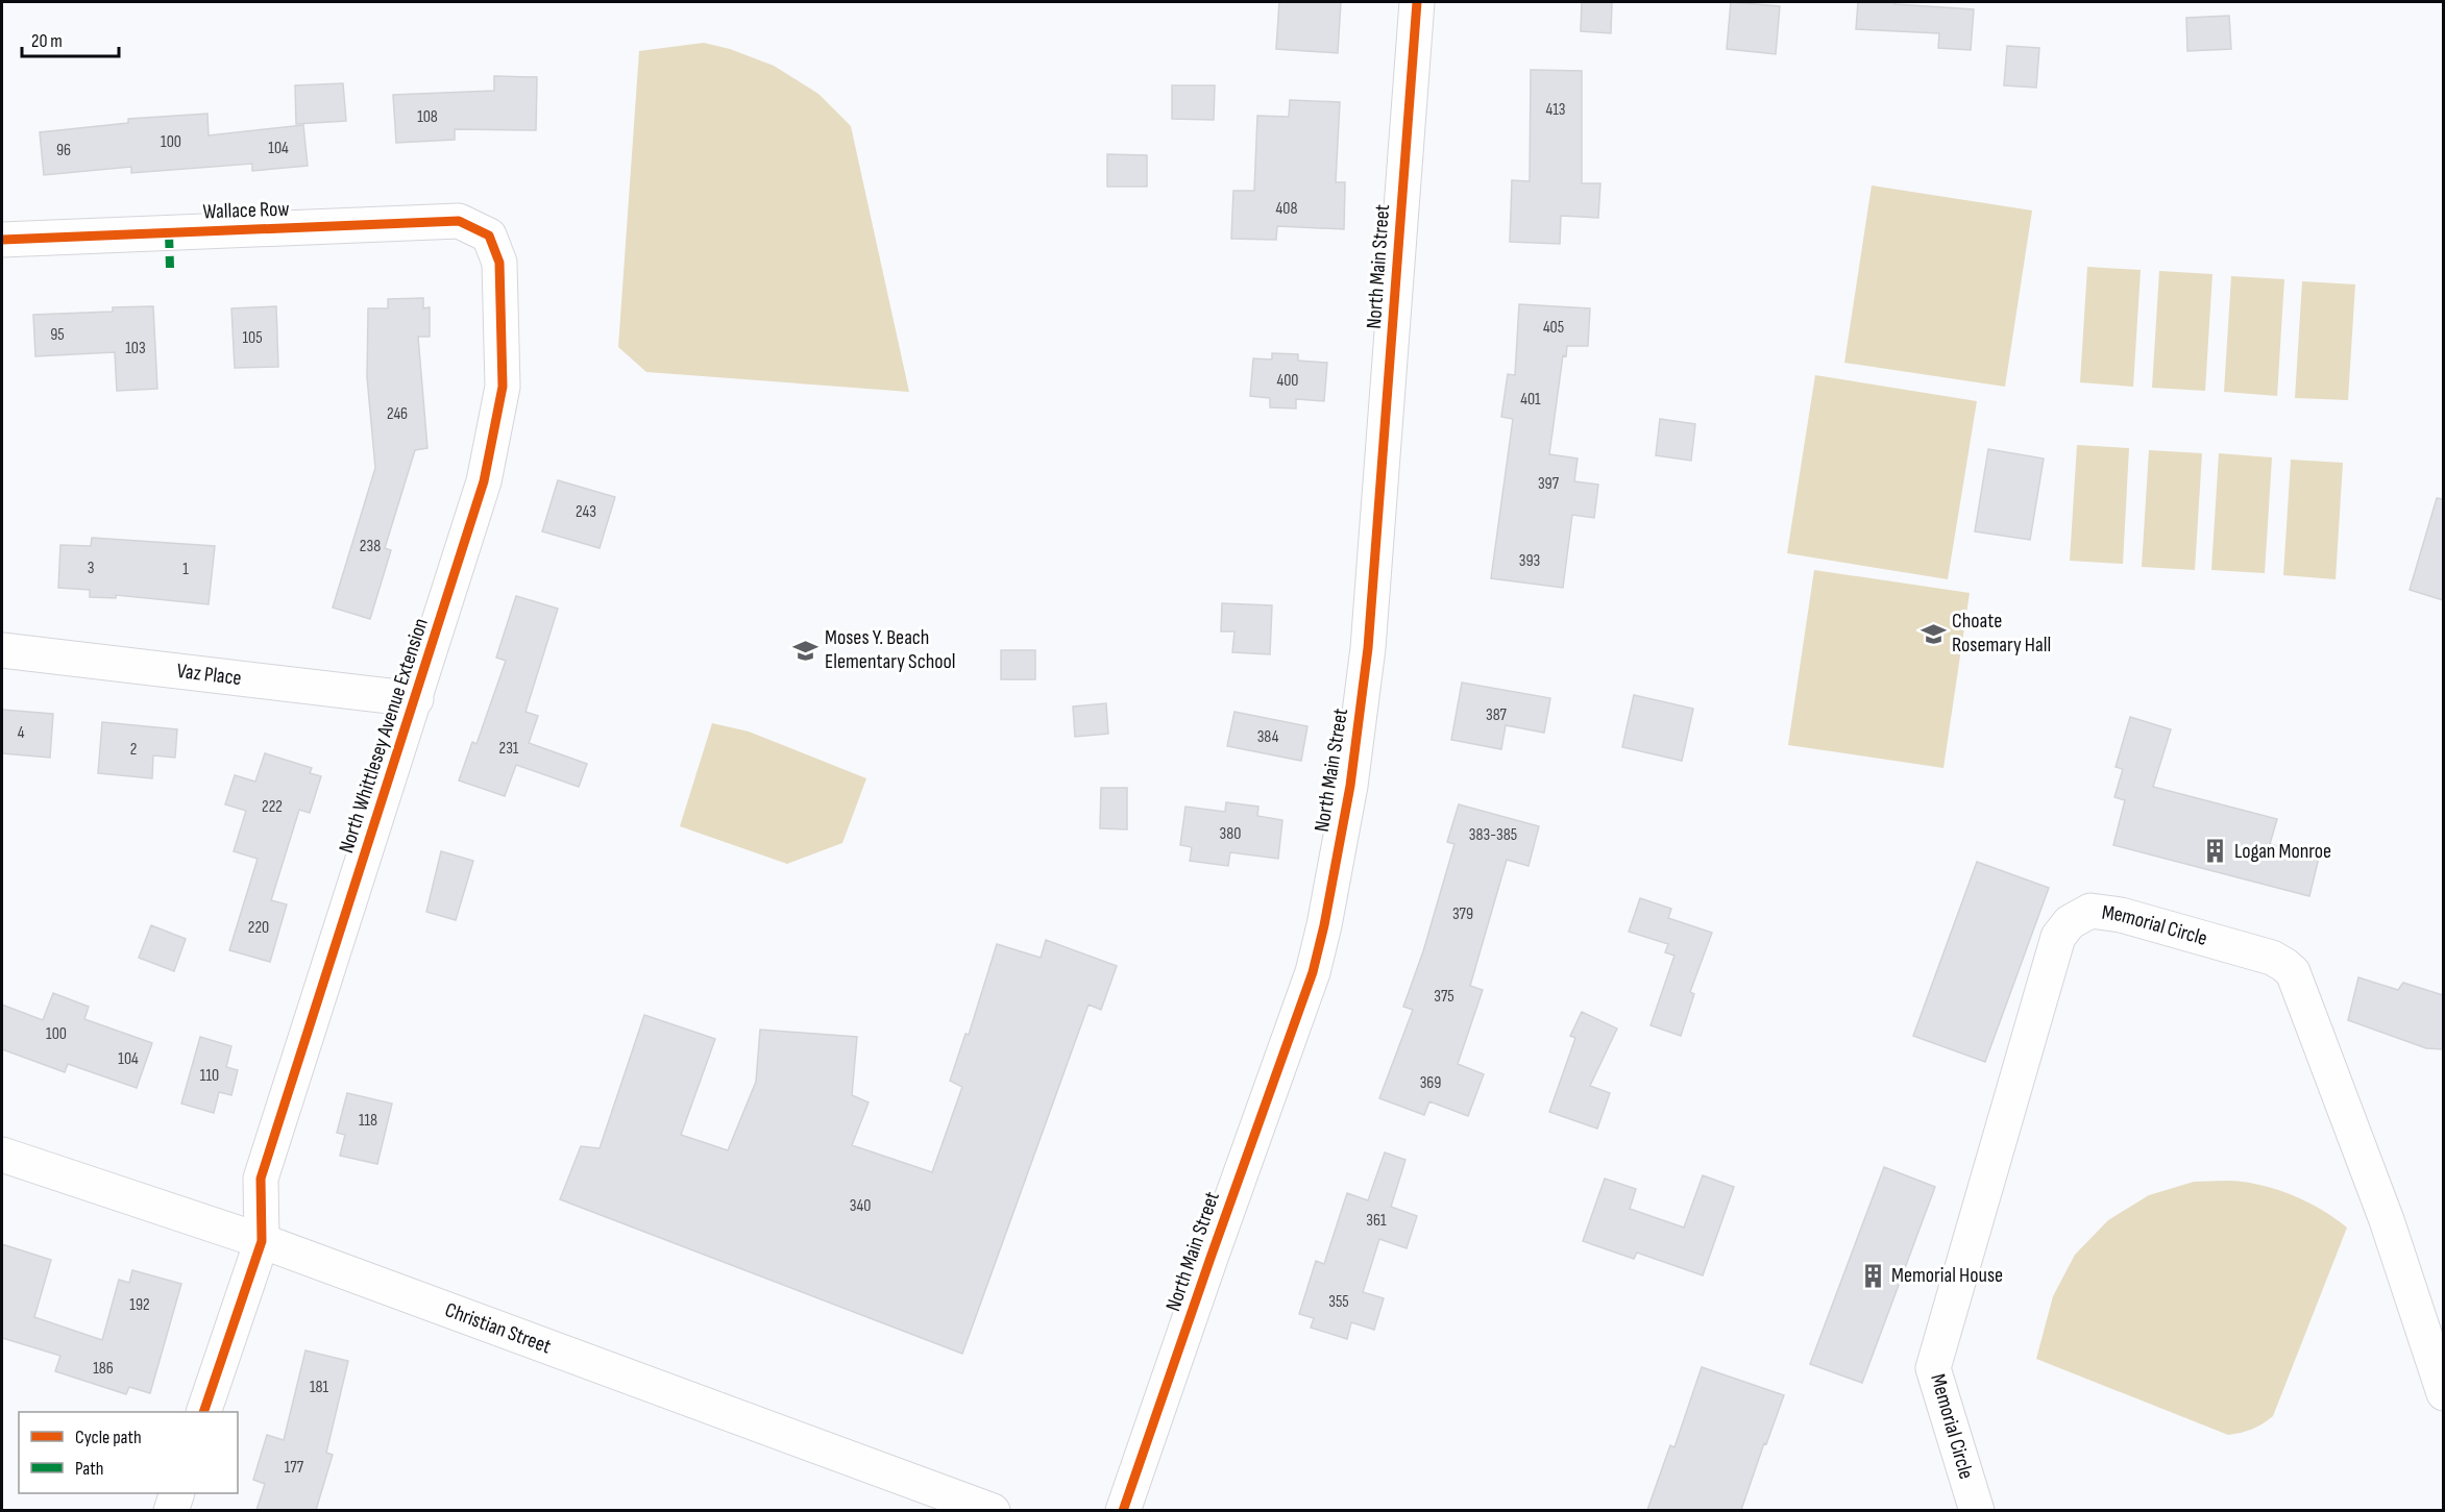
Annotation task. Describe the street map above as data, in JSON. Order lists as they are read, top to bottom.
{
  "streets": {
    "street": [
      "Wallace Row",
      "North Main Street",
      "Vaz Place",
      "North Whittlesey Avenue Extension",
      "Memorial Circle",
      "Christian Street"
    ]
  },
  "crossings": [
    ["Wallace Row", "North Whittlesey Avenue Extension"],
    ["Vaz Place", "North Whittlesey Avenue Extension"],
    ["North Whittlesey Avenue Extension", "Christian Street"]
  ],
  "places": {
    "school or university": ["Choate Rosemary Hall", "Moses Y. Beach Elementary School"],
    "building": ["Logan Monroe", "Memorial House"]
  },
  "house_numbers": [
    "413",
    "108",
    "100",
    "104",
    "96",
    "408",
    "405",
    "95",
    "105",
    "103",
    "400",
    "401",
    "246",
    "397",
    "243",
    "238",
    "393",
    "3",
    "1",
    "387",
    "4",
    "384",
    "231",
    "2",
    "222",
    "380",
    "383-385",
    "379",
    "220",
    "375",
    "100",
    "104",
    "110",
    "369",
    "118",
    "340",
    "361",
    "355",
    "192",
    "186",
    "181",
    "177"
  ],
  "legend": ["Cycle path", "Path"],
  "scale_bar": "20 m"
}
